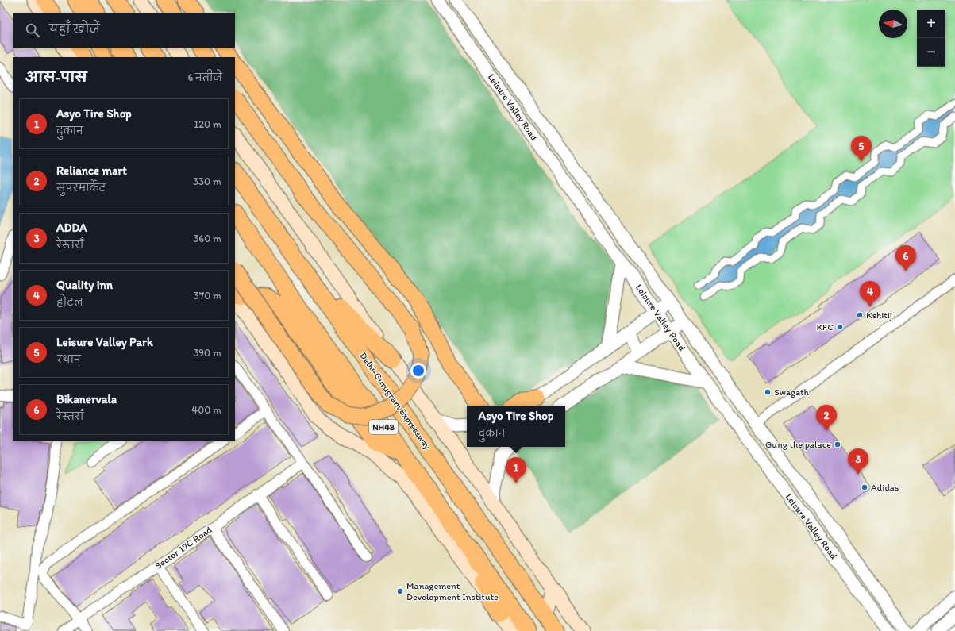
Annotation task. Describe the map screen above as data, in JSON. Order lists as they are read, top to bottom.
{
  "streets": {
    "highway": ["Delhi-Gurugram Expressway", "NH48"],
    "street": ["Leisure Valley Road", "Sector 17C Road"]
  },
  "places": [
    "Kshitij",
    "KFC",
    "Swagath",
    "Gung the palace",
    "Adidas",
    "Management Development Institute"
  ],
  "north": "left",
  "page": {
    "map_buttons": ["+", "−"],
    "search": "यहाँ खोजें",
    "heading": ["आस-पास", "6 नतीजे"],
    "list": [
      {
        "mark": "1",
        "name": "Asyo Tire Shop",
        "note": "दुकान",
        "value": "120 m"
      },
      {
        "mark": "2",
        "name": "Reliance mart",
        "note": "सुपरमार्केट",
        "value": "330 m"
      },
      {
        "mark": "3",
        "name": "ADDA",
        "note": "रेस्तराँ",
        "value": "360 m"
      },
      {
        "mark": "4",
        "name": "Quality inn",
        "note": "होटल",
        "value": "370 m"
      },
      {
        "mark": "5",
        "name": "Leisure Valley Park",
        "note": "स्थान",
        "value": "390 m"
      },
      {
        "mark": "6",
        "name": "Bikanervala",
        "note": "रेस्तराँ",
        "value": "400 m"
      }
    ],
    "pins": [
      "5",
      "6",
      "4",
      "2",
      "3",
      "1"
    ],
    "popup": ["Asyo Tire Shop", "दुकान"]
  }
}
